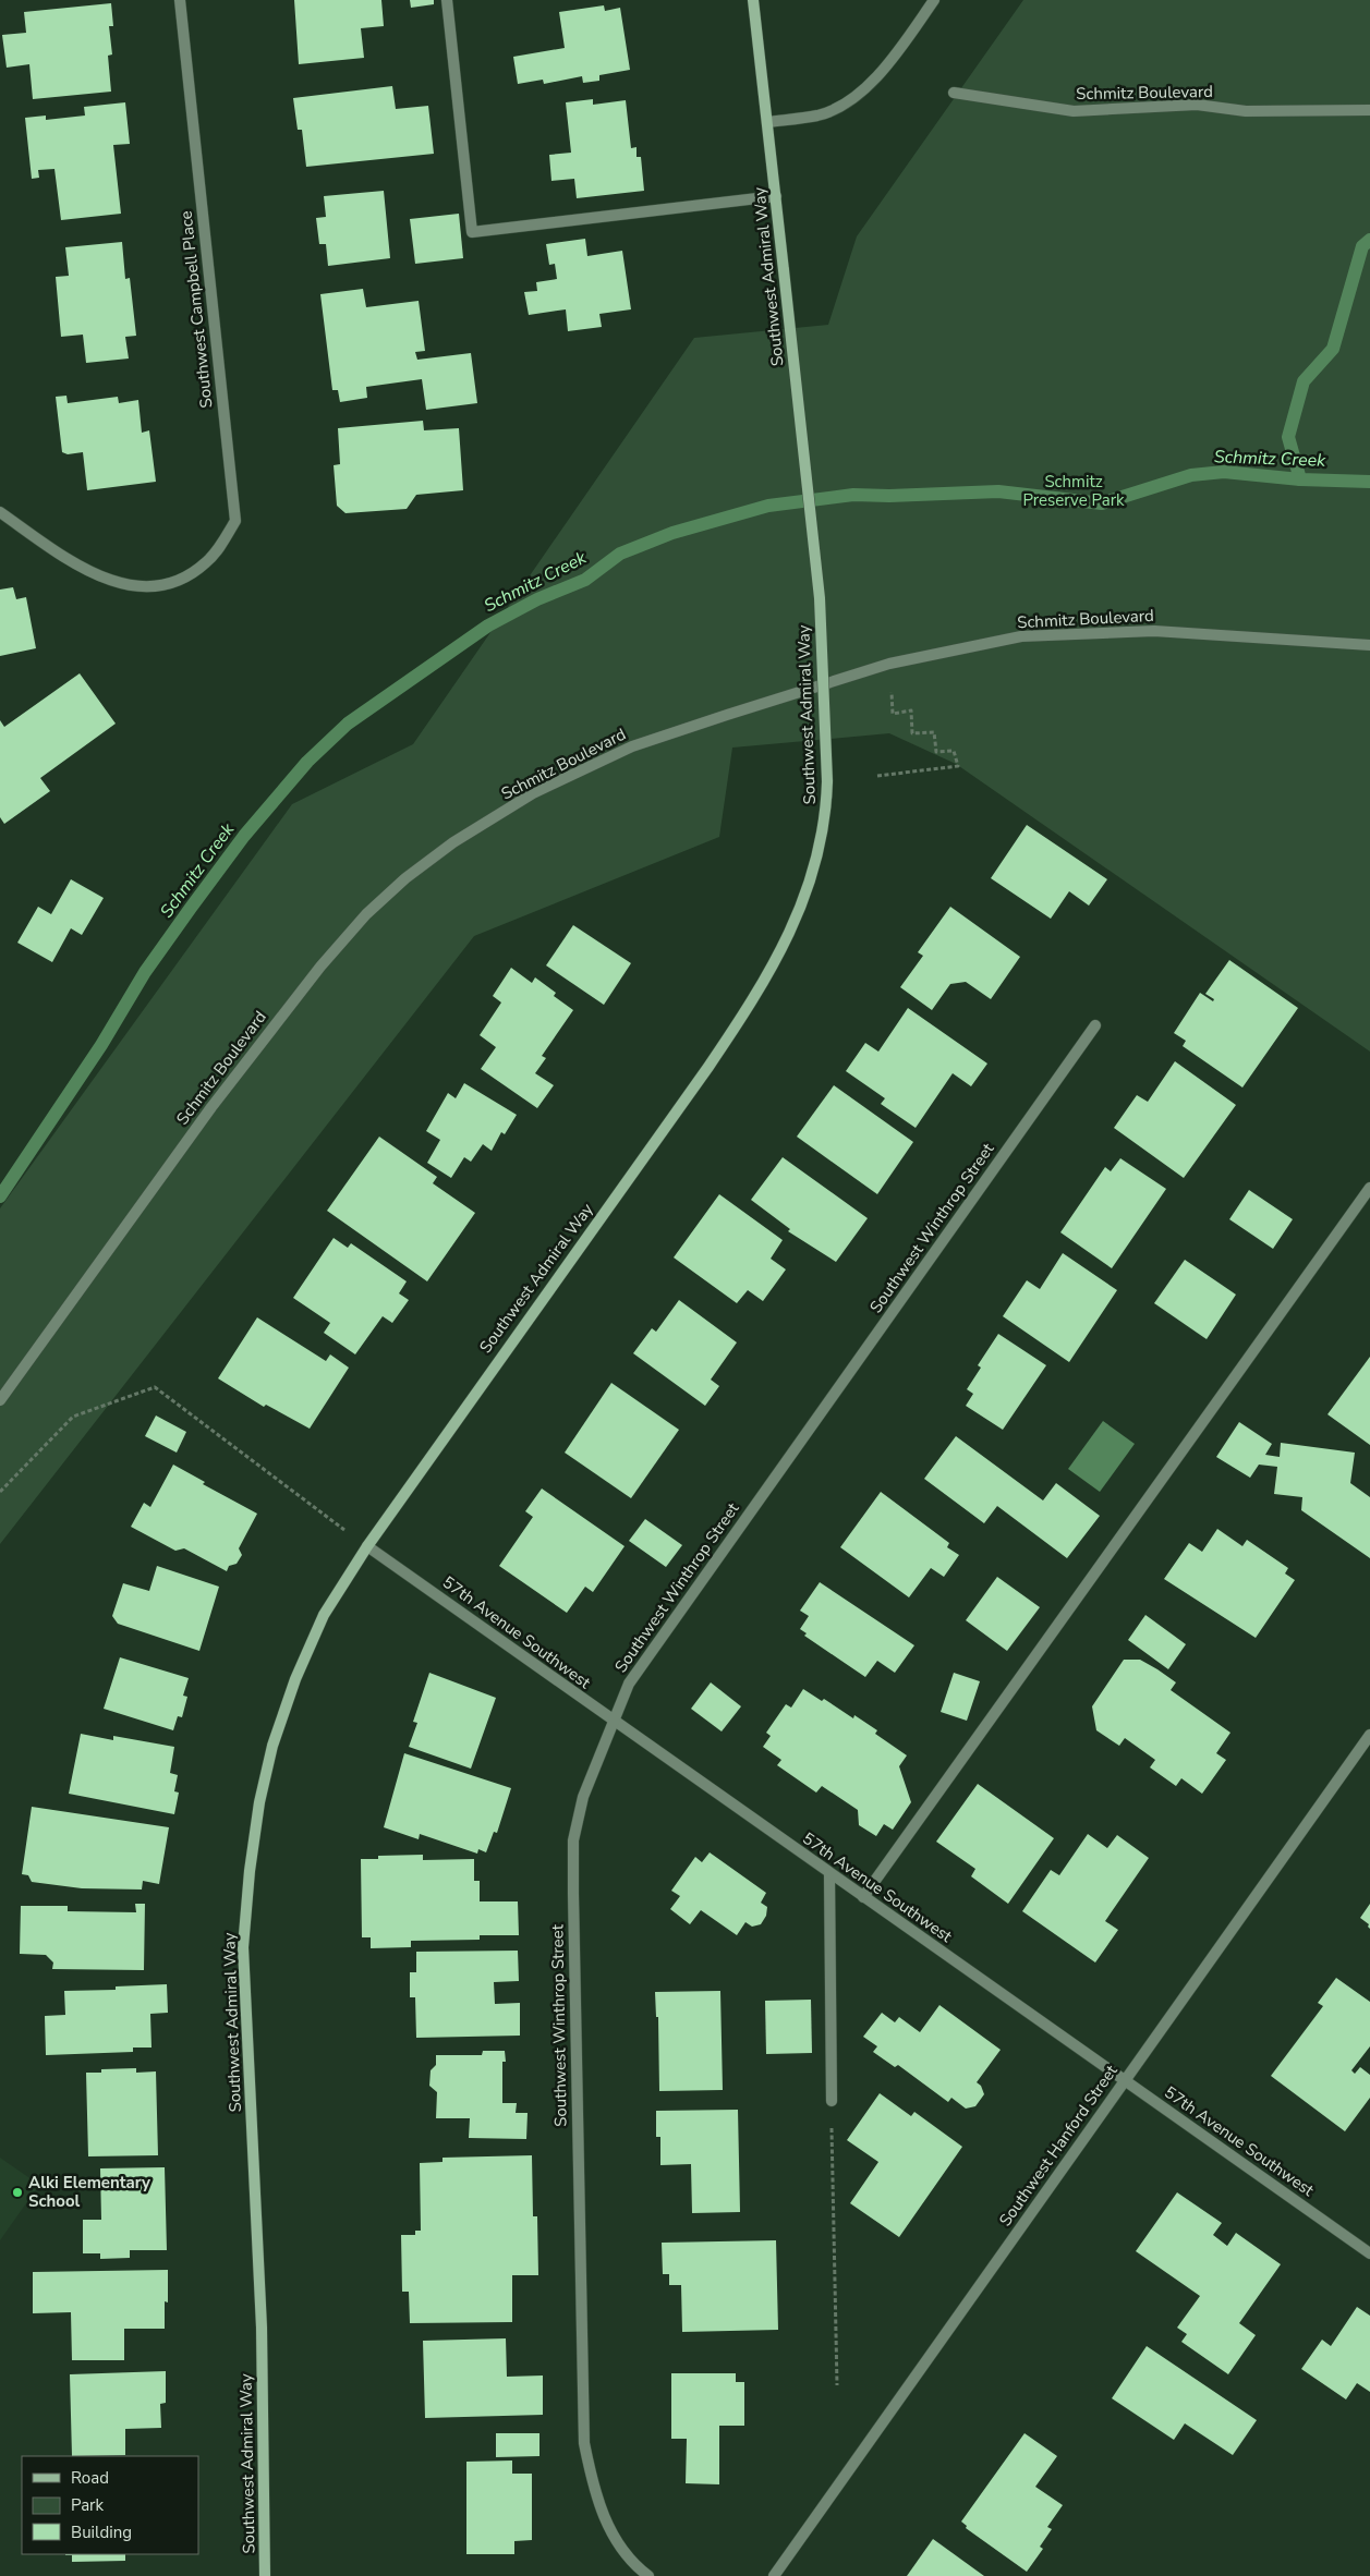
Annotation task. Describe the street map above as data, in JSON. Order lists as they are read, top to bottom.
{
  "streets": {
    "main road": ["Southwest Admiral Way"],
    "street": [
      "Schmitz Boulevard",
      "Southwest Campbell Place",
      "Southwest Winthrop Street",
      "57th Avenue Southwest",
      "Southwest Hanford Street"
    ]
  },
  "crossings": [
    ["Southwest Admiral Way", "57th Avenue Southwest"],
    ["Southwest Winthrop Street", "57th Avenue Southwest"],
    ["57th Avenue Southwest", "Southwest Hanford Street"]
  ],
  "water": ["Schmitz Creek"],
  "parks": ["Schmitz Preserve Park"],
  "places": ["Alki Elementary School"],
  "legend": ["Road", "Park", "Building"]
}
